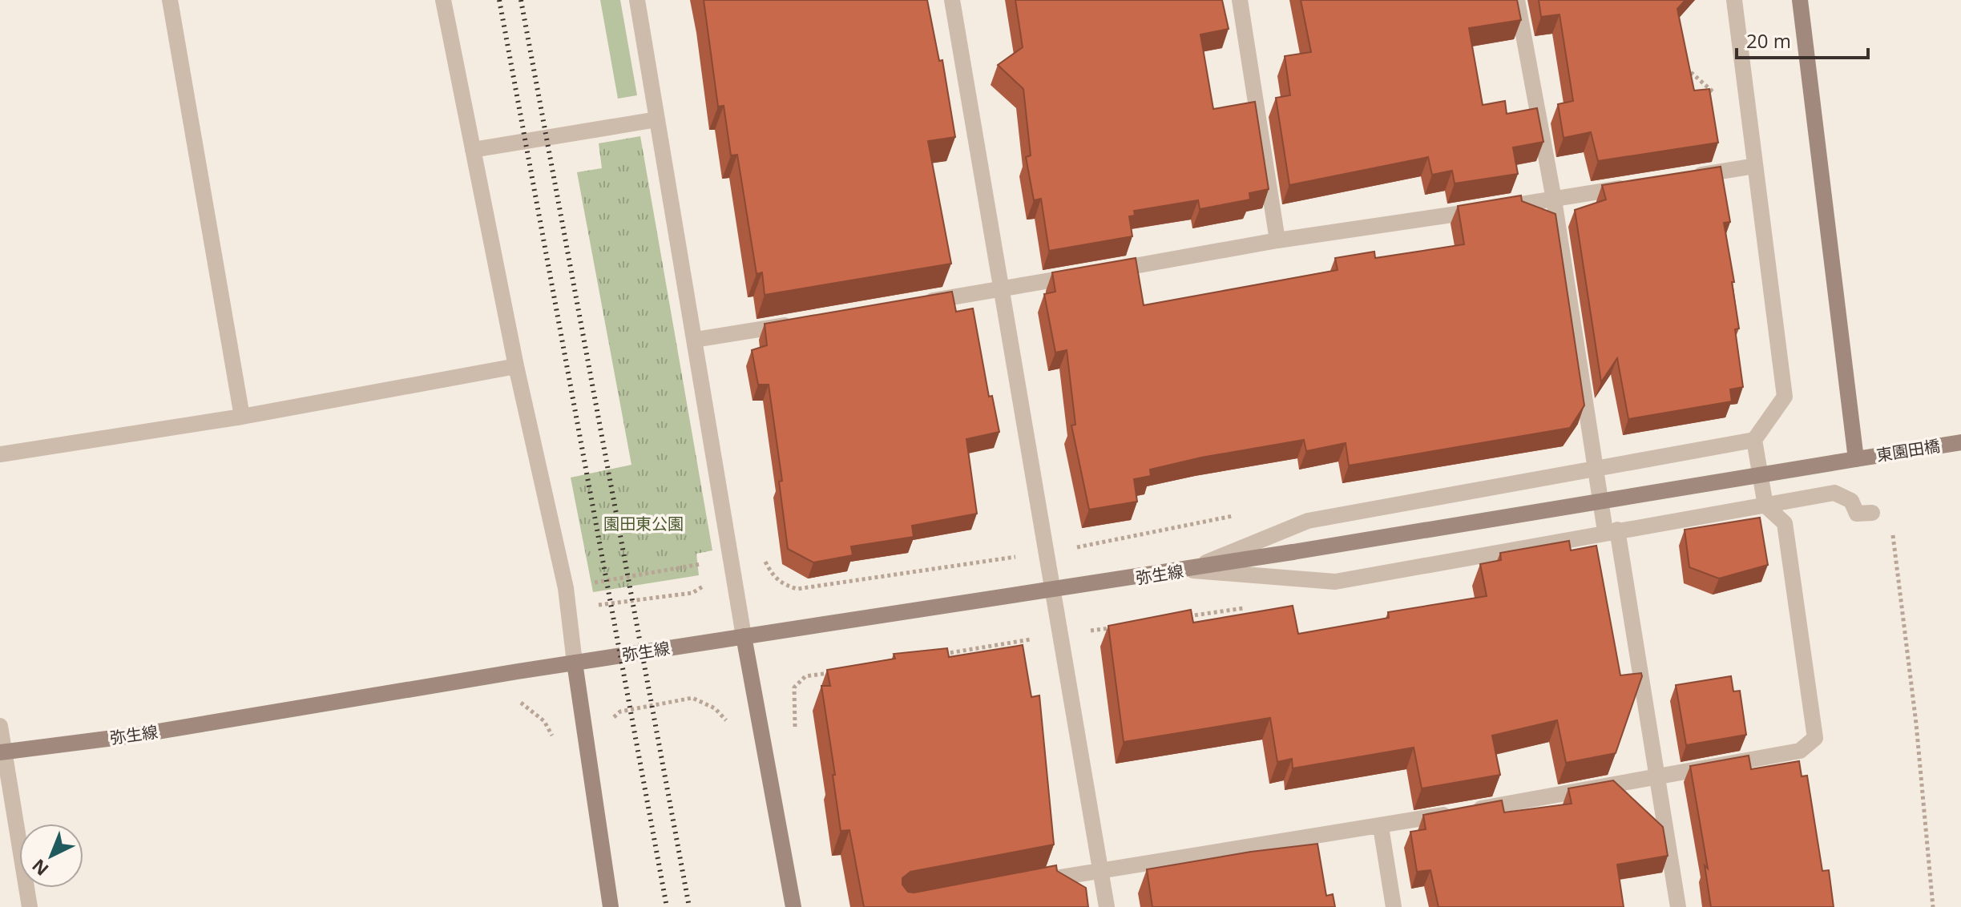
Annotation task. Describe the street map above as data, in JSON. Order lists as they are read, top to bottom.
{
  "streets": {
    "street": ["東園田橋", "弥生線"]
  },
  "crossings": [
    ["東園田橋", "弥生線"]
  ],
  "parks": ["園田東公園"],
  "scale_bar": "20 m",
  "north": "bottom left"
}
